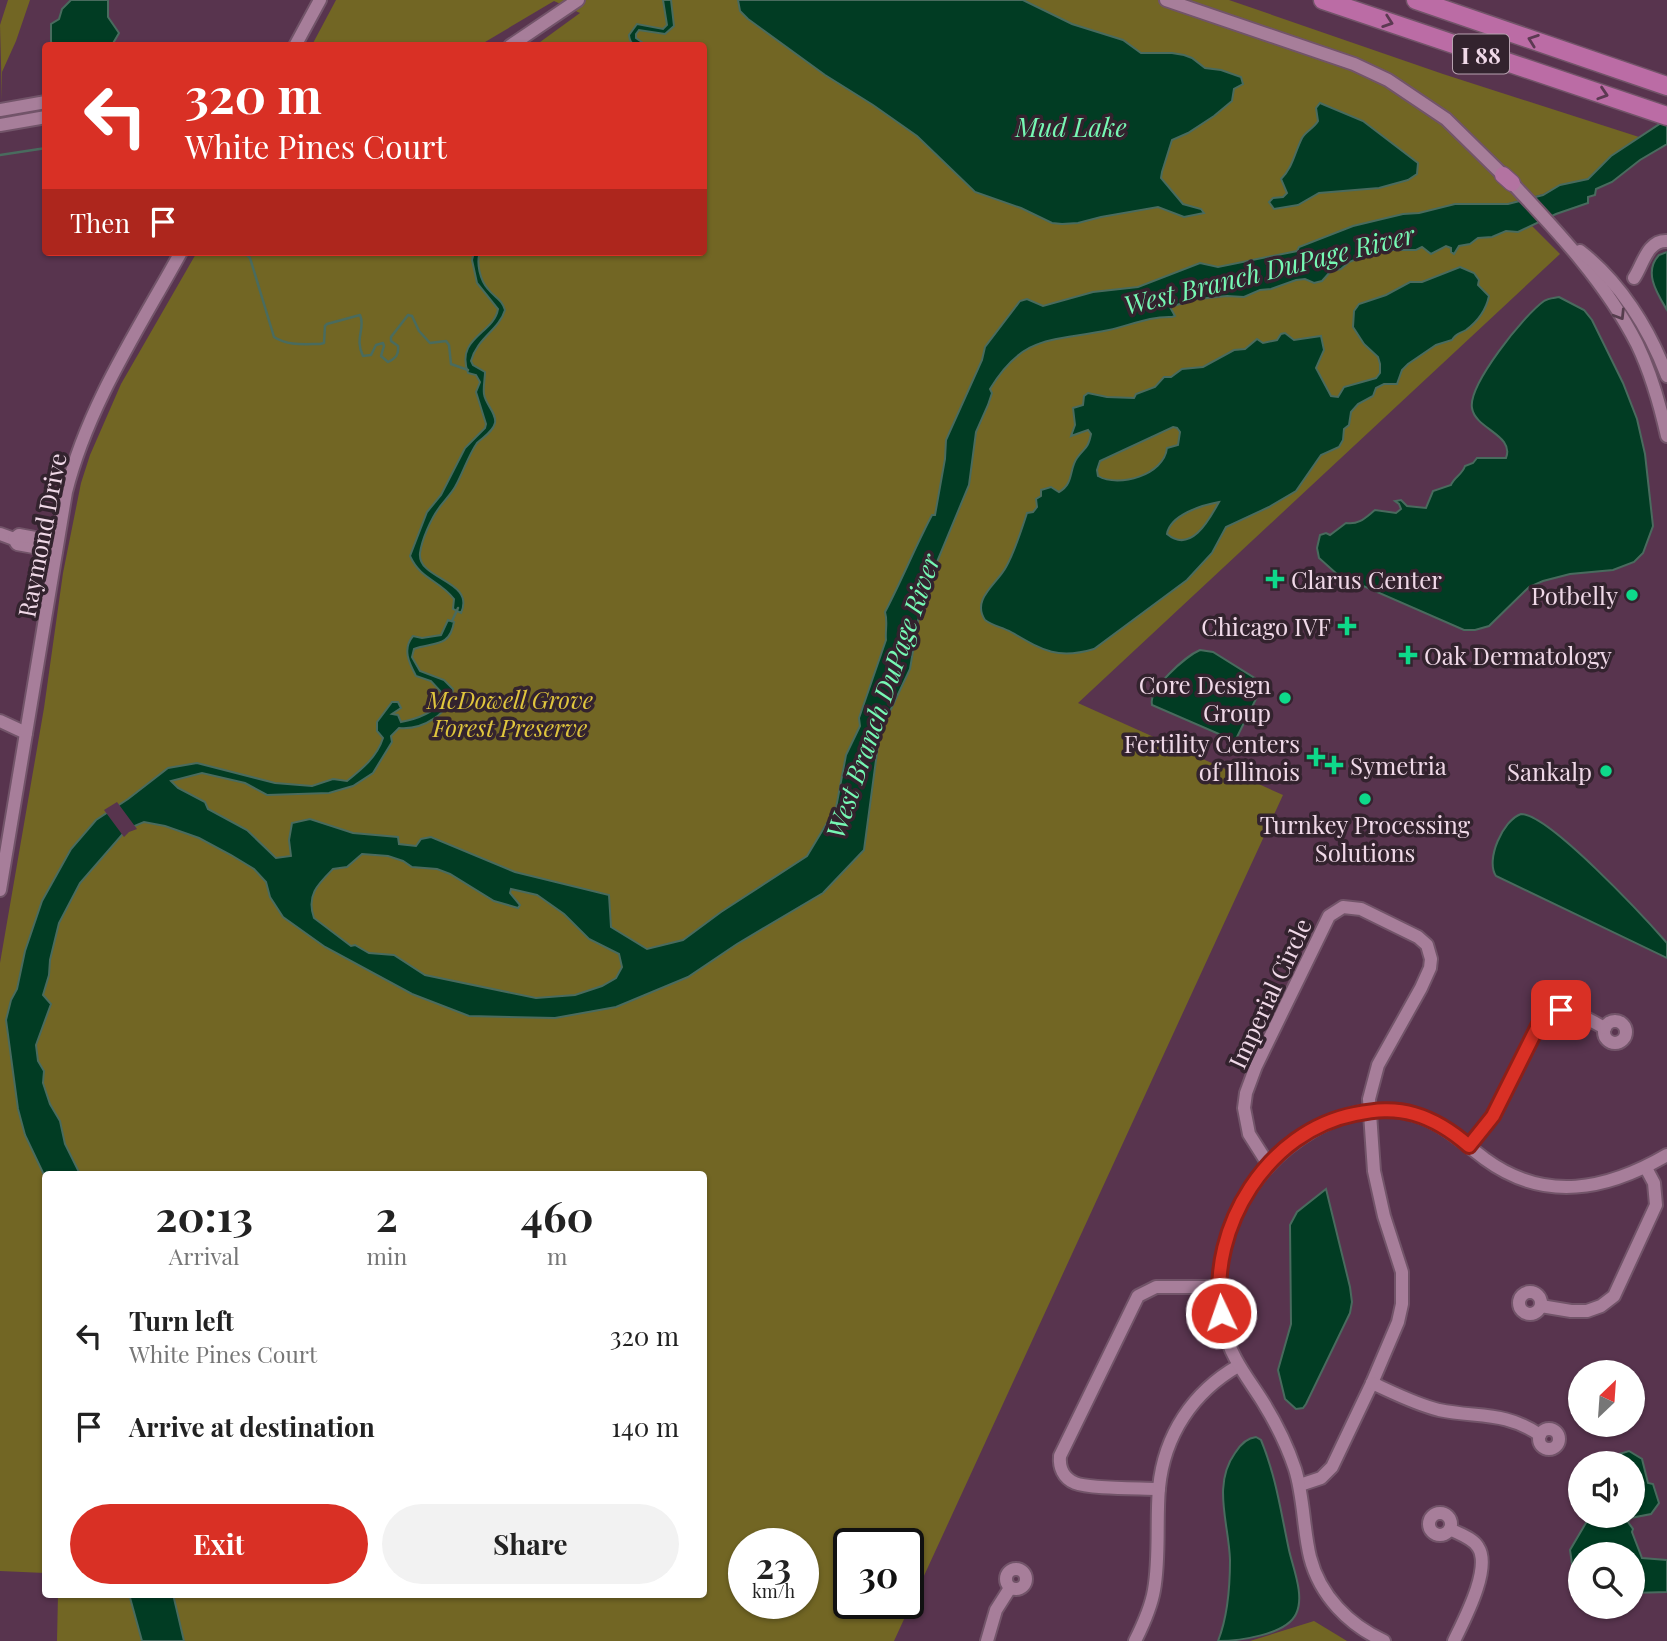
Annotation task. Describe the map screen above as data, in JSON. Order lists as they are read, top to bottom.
{
  "streets": {
    "highway": ["I 88"],
    "street": ["Raymond Drive", "Imperial Circle"]
  },
  "water": ["Mud Lake", "West Branch DuPage River"],
  "parks": ["McDowell Grove Forest Preserve"],
  "places": {
    "health": [
      "Clarus Center",
      "Chicago IVF",
      "Oak Dermatology",
      "Fertility Centers of Illinois",
      "Symetria"
    ],
    "other": [
      "Potbelly",
      "Core Design Group",
      "Sankalp",
      "Turnkey Processing Solutions"
    ]
  },
  "north": "top right",
  "page": {
    "turn": ["320 m", "White Pines Court"],
    "then": "Then",
    "eta": [
      "20:13",
      "Arrival",
      "2",
      "min",
      "460",
      "m"
    ],
    "list": [
      {
        "name": "Turn left",
        "note": "White Pines Court",
        "value": "320 m"
      },
      {
        "name": "Arrive at destination",
        "value": "140 m"
      }
    ],
    "buttons": ["Exit", "Share"],
    "speed": "23 km/h",
    "limit": "30"
  }
}
